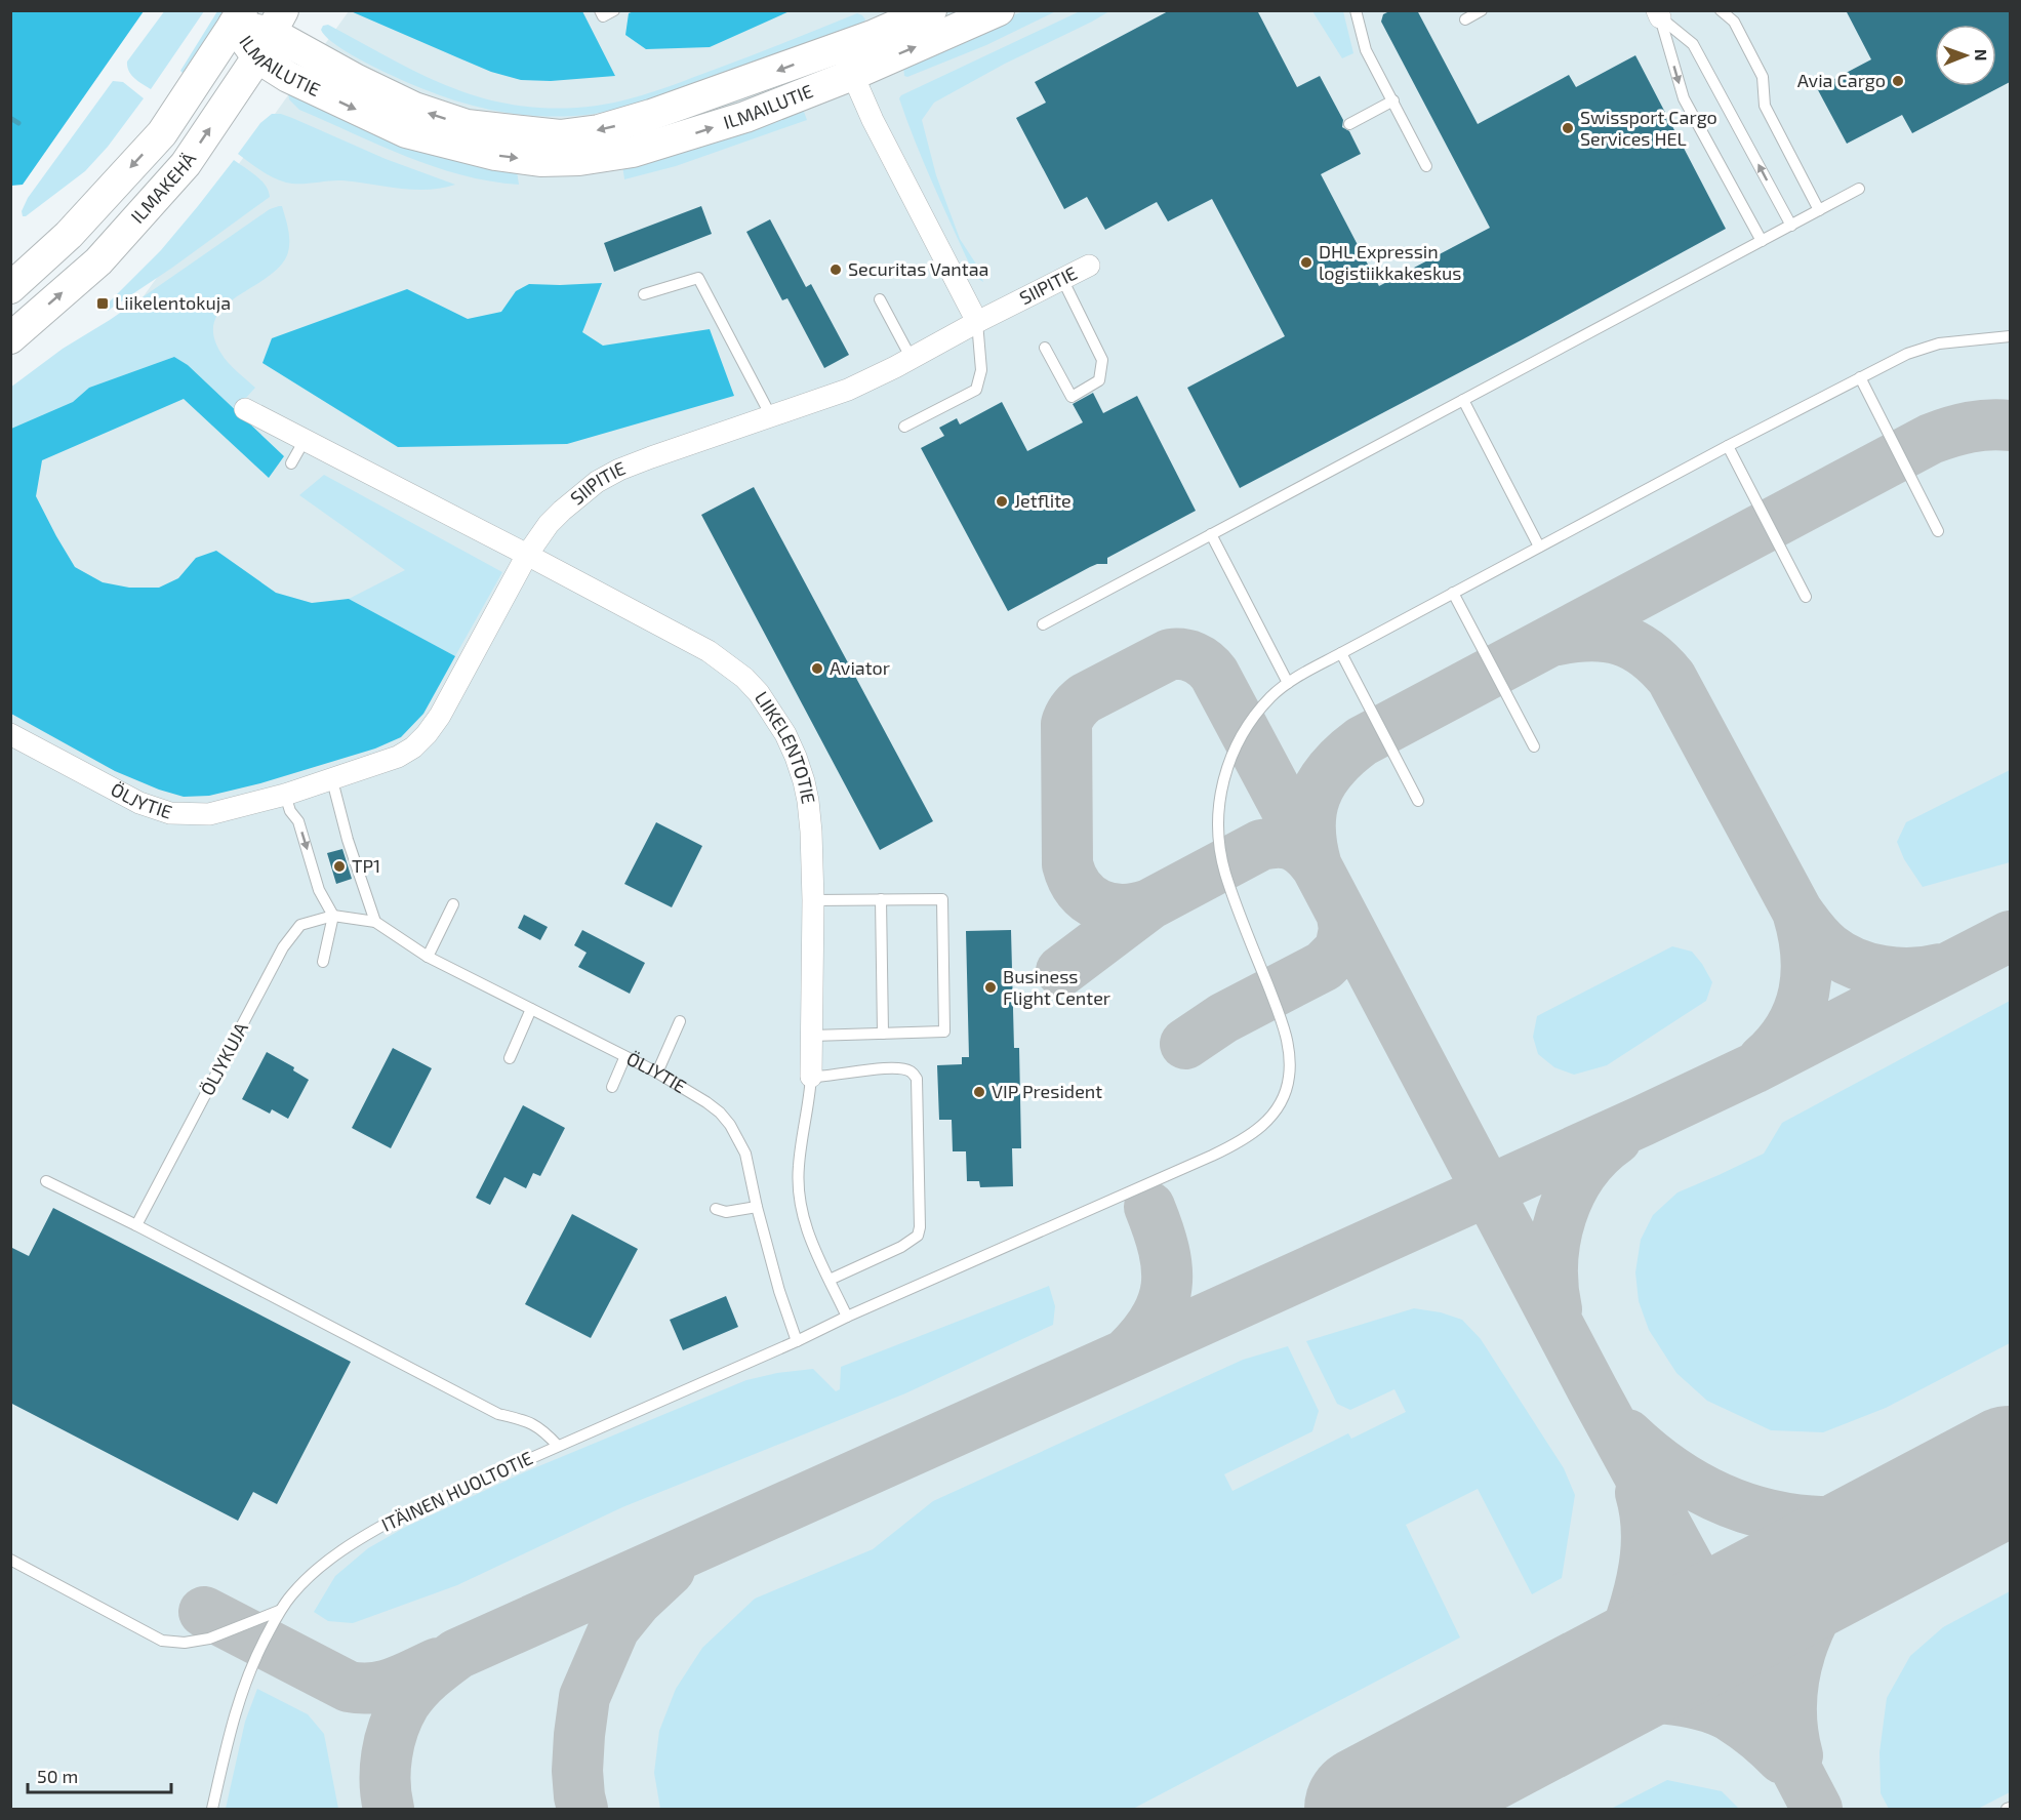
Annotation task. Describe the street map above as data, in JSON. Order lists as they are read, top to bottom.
{
  "streets": {
    "main road": ["ILMAILUTIE", "ILMAKEHÄ"],
    "street": ["SIIPITIE", "LIIKELENTOTIE", "ÖLJYTIE"],
    "lane": ["ÖLJYKUJA", "ITÄINEN HUOLTOTIE"]
  },
  "crossings": [
    ["ILMAILUTIE", "ILMAKEHÄ"],
    ["SIIPITIE", "LIIKELENTOTIE"],
    ["SIIPITIE", "ÖLJYTIE"],
    ["ÖLJYTIE", "ÖLJYKUJA"],
    ["ÖLJYTIE", "ITÄINEN HUOLTOTIE"]
  ],
  "places": {
    "other": [
      "Avia Cargo",
      "Swissport Cargo Services HEL",
      "DHL Expressin logistiikkakeskus",
      "Securitas Vantaa",
      "Jetflite",
      "Aviator",
      "TP1",
      "Business Flight Center",
      "VIP President"
    ],
    "transit": ["Liikelentokuja"]
  },
  "scale_bar": "50 m",
  "north": "right"
}
